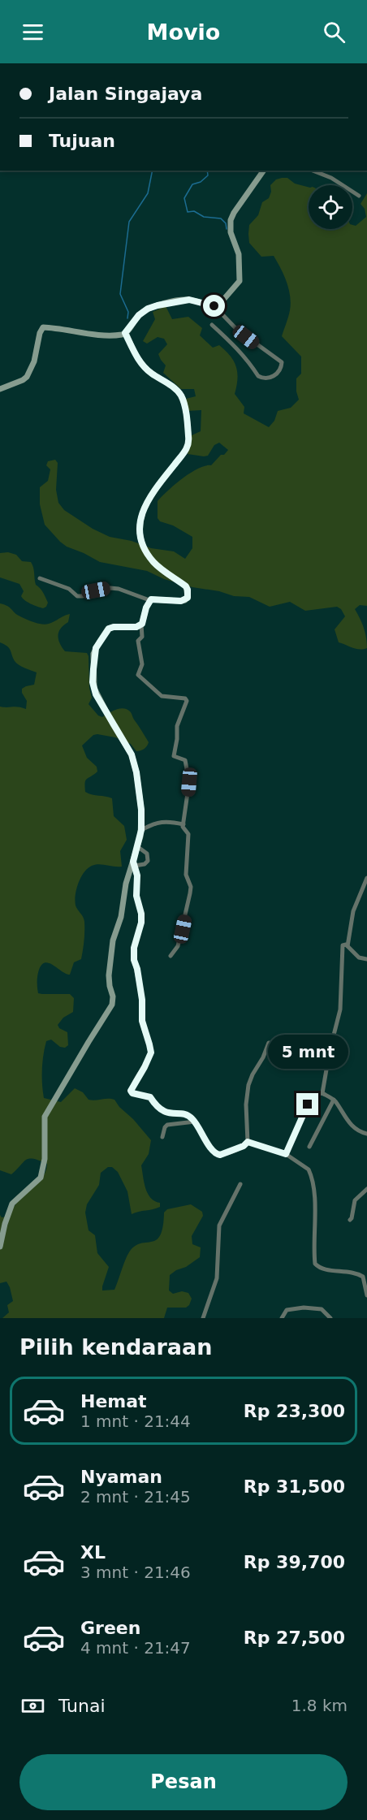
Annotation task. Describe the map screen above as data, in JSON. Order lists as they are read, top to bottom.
{
  "page": {
    "header": "Movio",
    "banner": ["Jalan Singajaya", "Tujuan"],
    "bubble": "5 mnt",
    "heading": "Pilih kendaraan",
    "list": [
      {
        "name": "Hemat",
        "note": "1 mnt · 21:44",
        "value": "Rp 23,300"
      },
      {
        "name": "Nyaman",
        "note": "2 mnt · 21:45",
        "value": "Rp 31,500"
      },
      {
        "name": "XL",
        "note": "3 mnt · 21:46",
        "value": "Rp 39,700"
      },
      {
        "name": "Green",
        "note": "4 mnt · 21:47",
        "value": "Rp 27,500"
      }
    ],
    "pay": ["Tunai", "1.8 km"],
    "buttons": "Pesan"
  }
}
